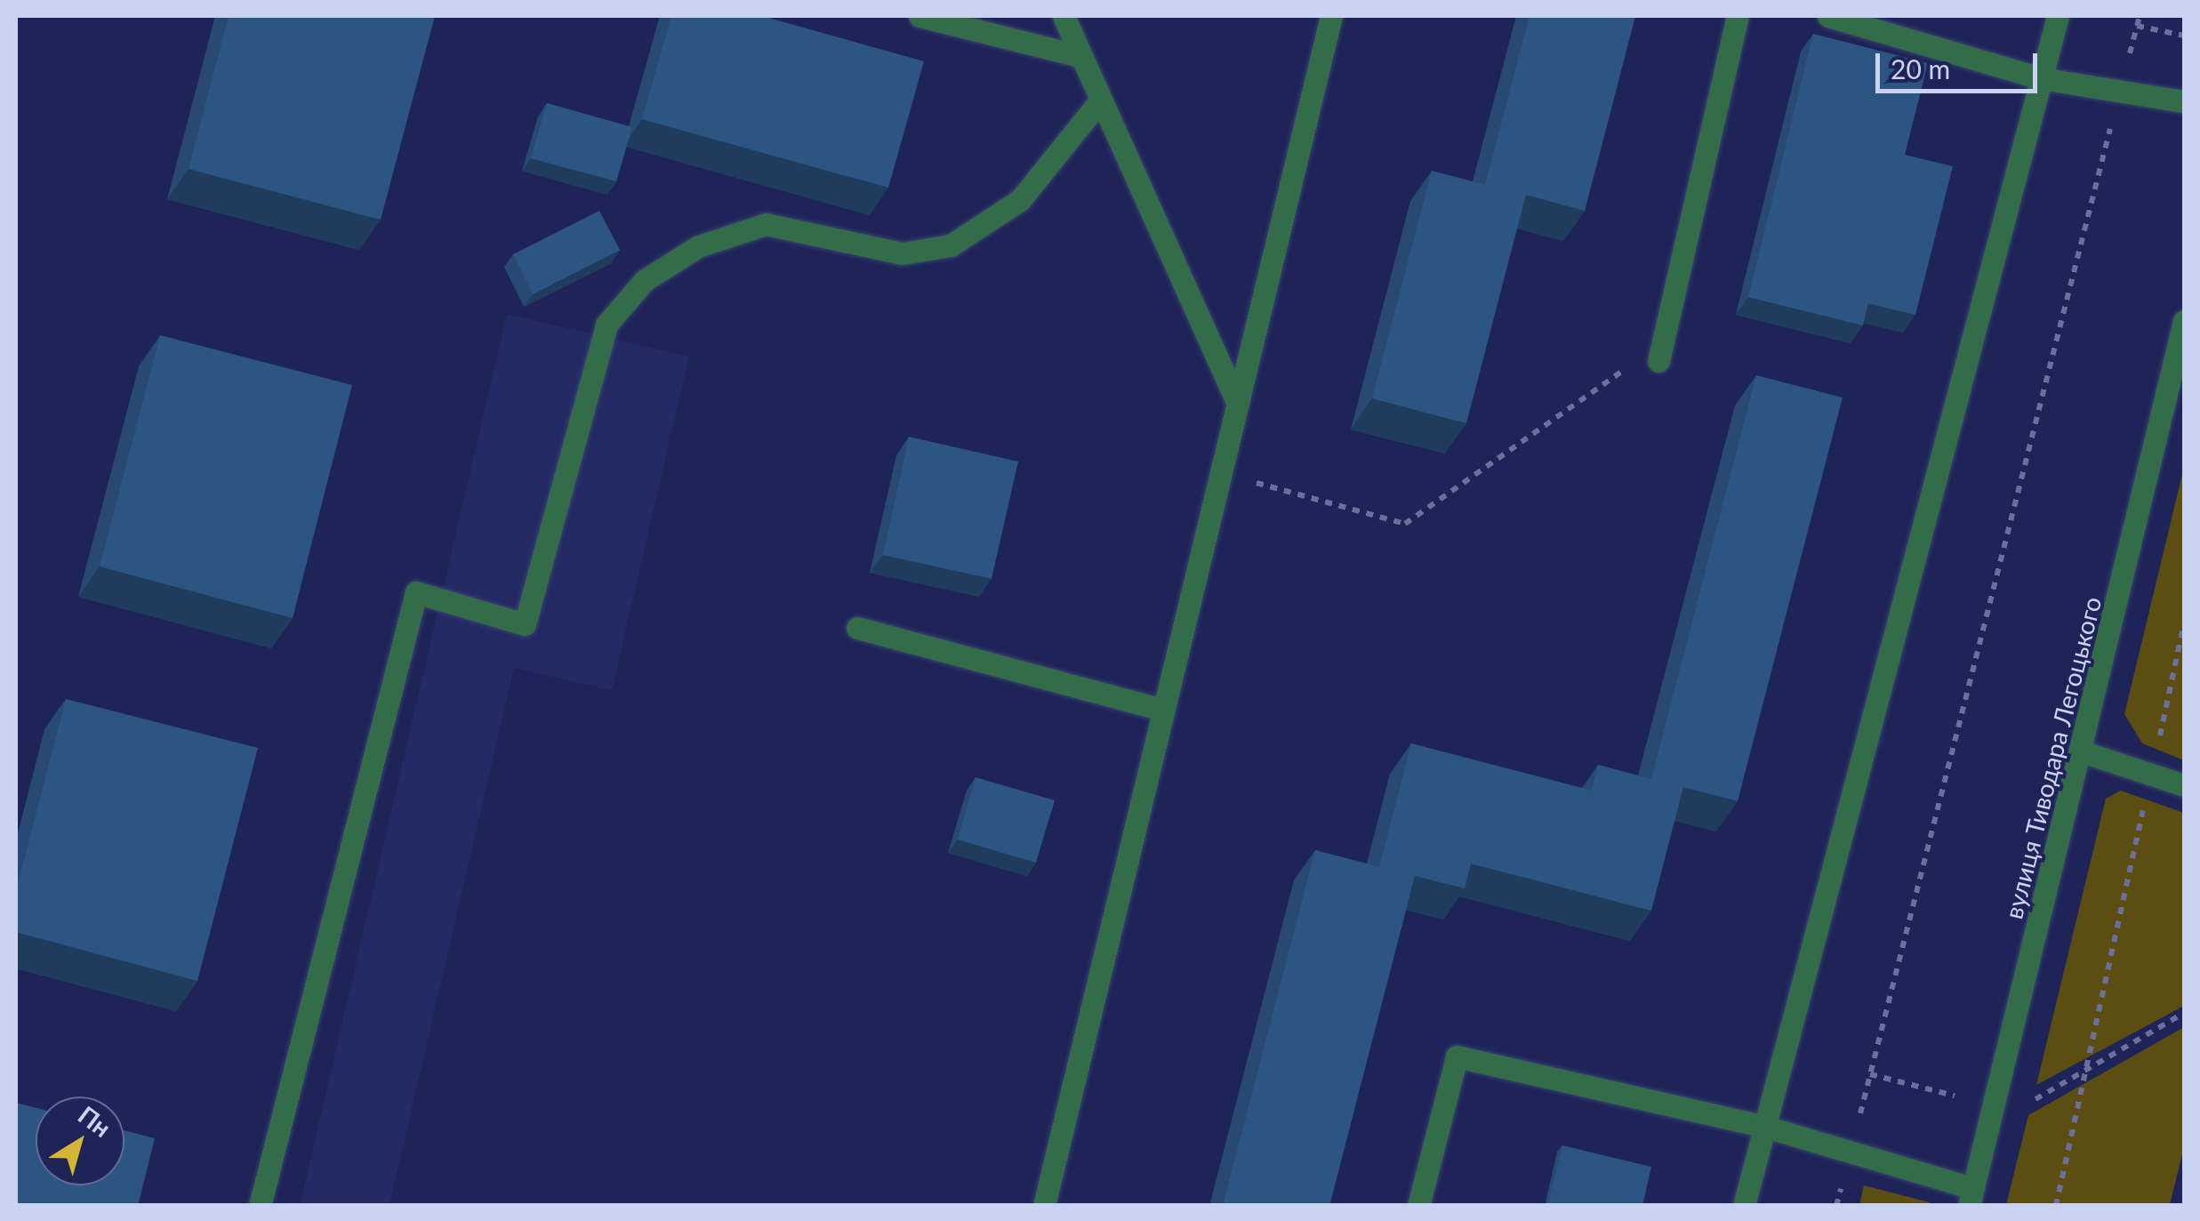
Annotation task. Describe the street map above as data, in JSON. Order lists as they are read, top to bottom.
{
  "streets": {
    "street": ["вулиця Тиводара Легоцького"]
  },
  "scale_bar": "20 m",
  "north": "top right"
}
